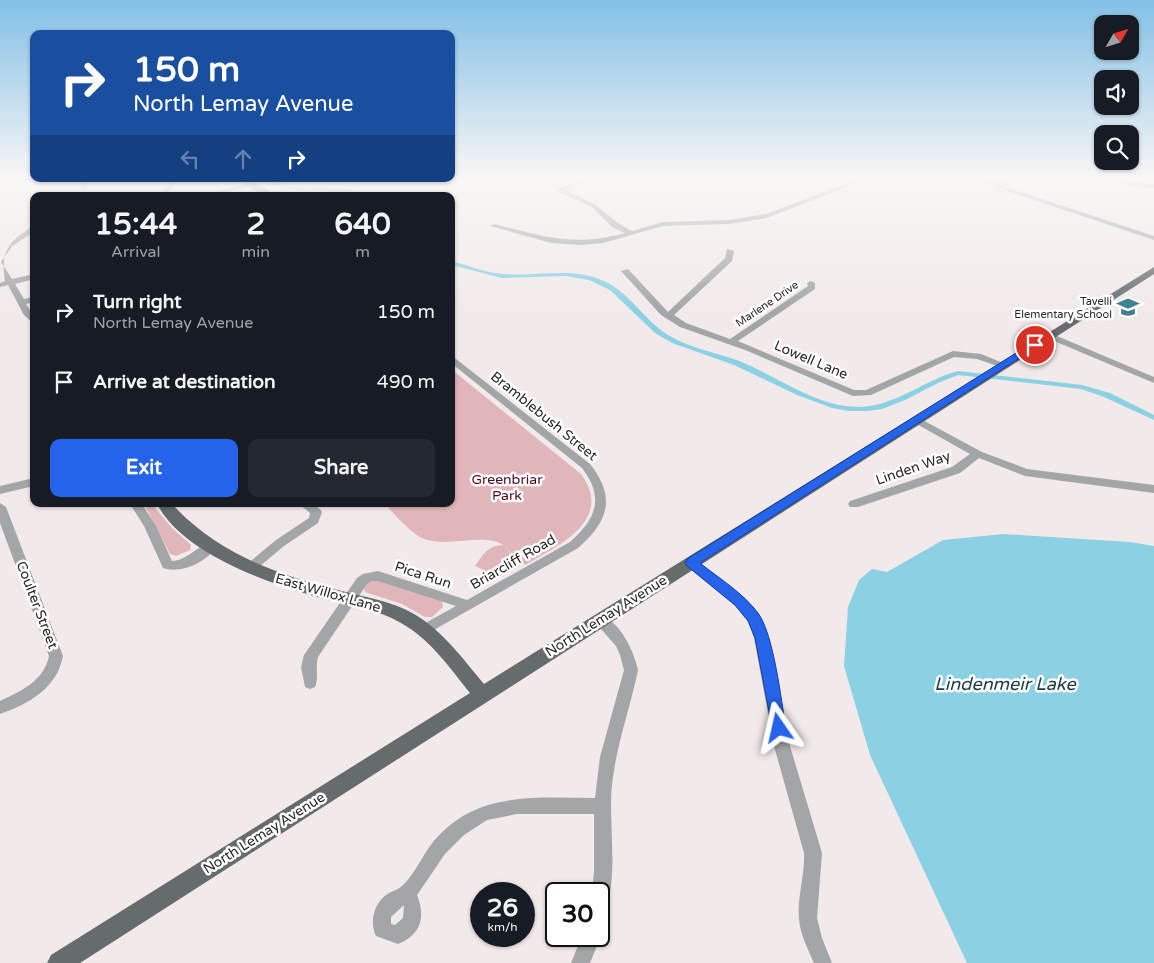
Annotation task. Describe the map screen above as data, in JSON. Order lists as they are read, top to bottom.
{
  "streets": {
    "main road": ["East Willox Lane", "North Lemay Avenue"],
    "street": [
      "Marlene Drive",
      "Lowell Lane",
      "Bramblebush Street",
      "Linden Way",
      "Briarcliff Road",
      "Pica Run",
      "Coulter Street"
    ]
  },
  "crossings": [
    ["Marlene Drive", "Lowell Lane"],
    ["Lowell Lane", "North Lemay Avenue"],
    ["Bramblebush Street", "Briarcliff Road"],
    ["Briarcliff Road", "Pica Run"],
    ["Briarcliff Road", "East Willox Lane"],
    ["Pica Run", "East Willox Lane"],
    ["East Willox Lane", "North Lemay Avenue"]
  ],
  "water": ["Lindenmeir Lake"],
  "parks": ["Greenbriar Park"],
  "places": {
    "school or university": ["Tavelli Elementary School"]
  },
  "north": "top right",
  "page": {
    "turn": ["150 m", "North Lemay Avenue"],
    "eta": [
      "15:44",
      "Arrival",
      "2",
      "min",
      "640",
      "m"
    ],
    "list": [
      {
        "name": "Turn right",
        "note": "North Lemay Avenue",
        "value": "150 m"
      },
      {
        "name": "Arrive at destination",
        "value": "490 m"
      }
    ],
    "buttons": ["Exit", "Share"],
    "speed": "26 km/h",
    "limit": "30"
  }
}
